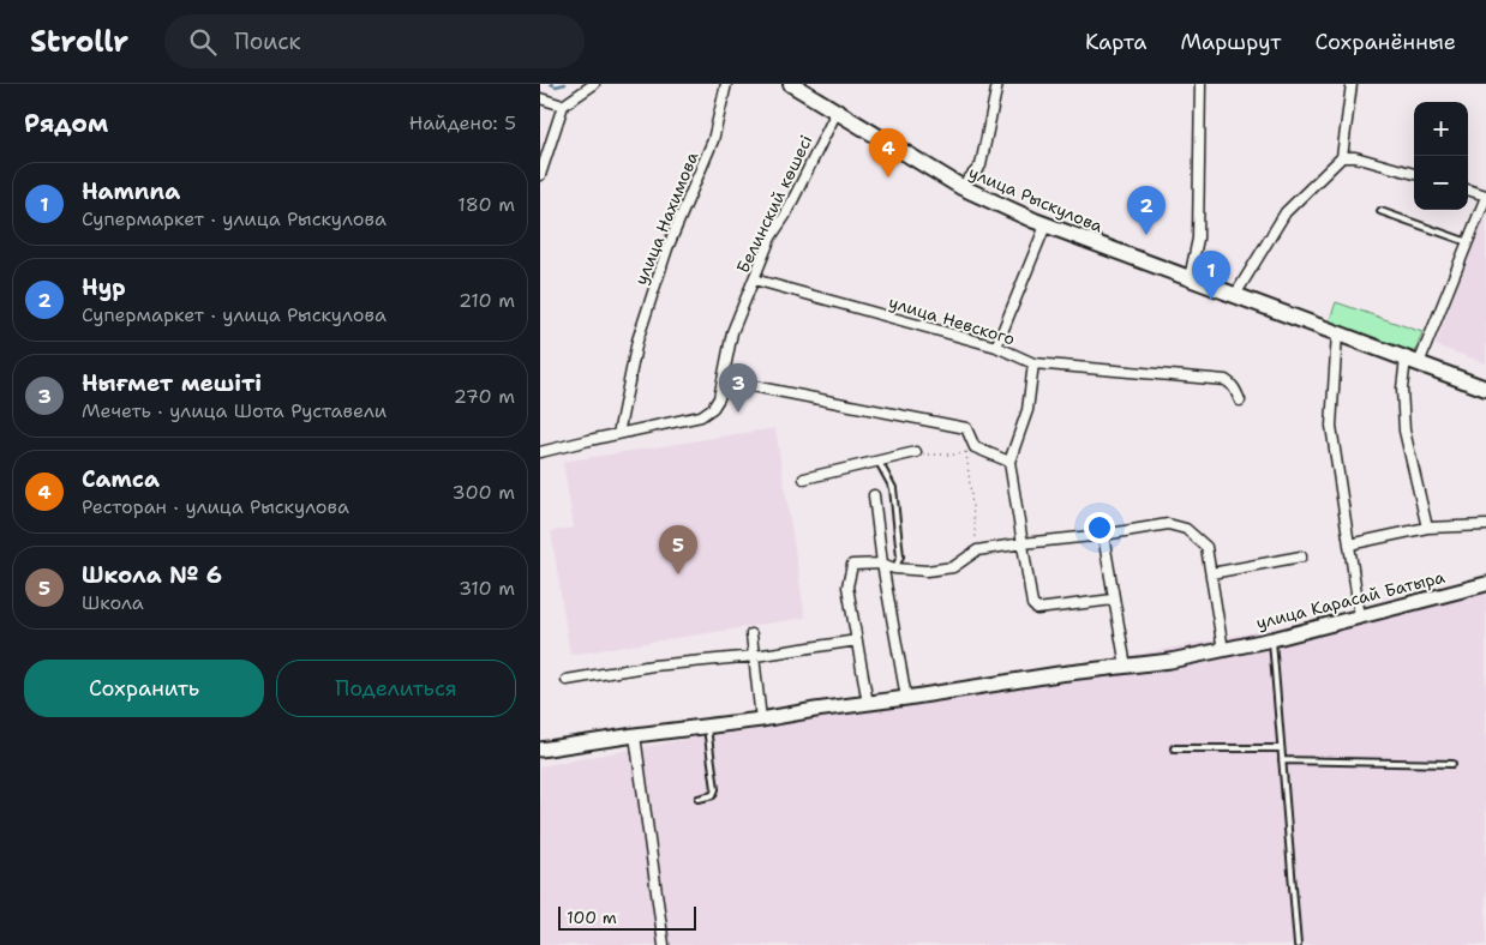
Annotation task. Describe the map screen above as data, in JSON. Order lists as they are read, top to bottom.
{
  "streets": {
    "main road": ["улица Рыскулова", "улица Карасай Батыра"],
    "street": ["Белинский көшесi", "улица Нахимова", "улица Невского"]
  },
  "crossings": [
    ["улица Рыскулова", "Белинский көшесi"],
    ["Белинский көшесi", "улица Нахимова"],
    ["Белинский көшесi", "улица Невского"]
  ],
  "scale_bar": "100 m",
  "page": {
    "header": "Strollr",
    "search": "Поиск",
    "nav": ["Карта", "Маршрут", "Сохранённые"],
    "heading": ["Рядом", "Найдено: 5"],
    "map_buttons": ["+", "−"],
    "pins": [
      "4",
      "2",
      "1",
      "3",
      "5"
    ],
    "list": [
      {
        "mark": "1",
        "name": "Hamnna",
        "note": "Супермаркет · улица Рыскулова",
        "value": "180 m"
      },
      {
        "mark": "2",
        "name": "Hyp",
        "note": "Супермаркет · улица Рыскулова",
        "value": "210 m"
      },
      {
        "mark": "3",
        "name": "Нығмет мешіті",
        "note": "Мечеть · улица Шота Руставели",
        "value": "270 m"
      },
      {
        "mark": "4",
        "name": "Camca",
        "note": "Ресторан · улица Рыскулова",
        "value": "300 m"
      },
      {
        "mark": "5",
        "name": "Школа № 6",
        "note": "Школа",
        "value": "310 m"
      }
    ],
    "buttons": ["Сохранить", "Поделиться"],
    "scale": "100 m"
  }
}
